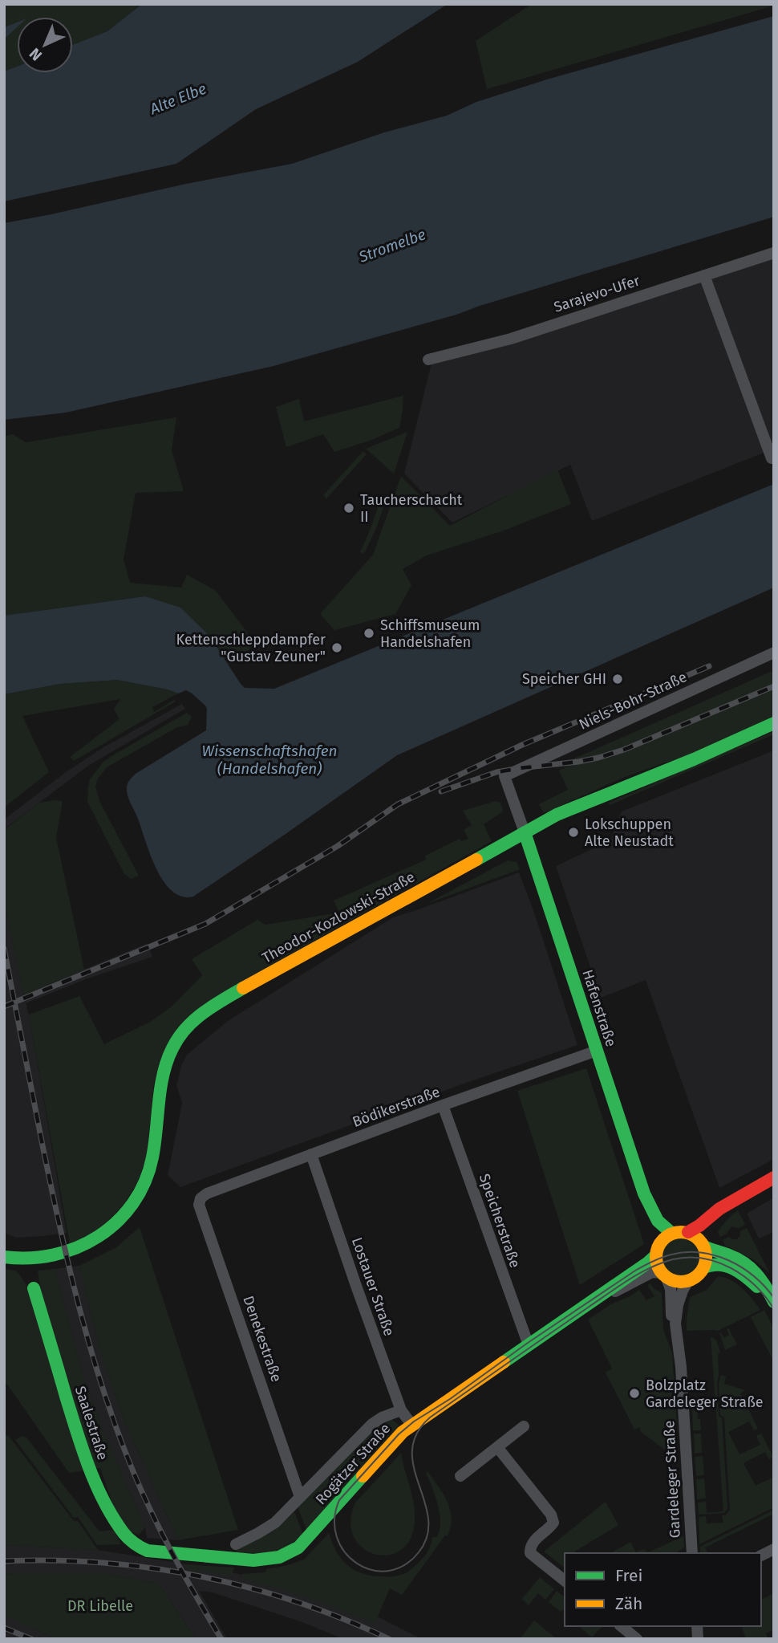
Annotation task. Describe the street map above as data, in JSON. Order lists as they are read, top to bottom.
{
  "streets": {
    "street": [
      "Sarajevo-Ufer",
      "Niels-Bohr-Straße",
      "Theodor-Kozlowski-Straße",
      "Hafenstraße",
      "Bödikerstraße",
      "Speicherstraße",
      "Lostauer Straße",
      "Denekestraße",
      "Saalestraße",
      "Rogätzer Straße",
      "Gardeleger Straße"
    ]
  },
  "crossings": [
    ["Niels-Bohr-Straße", "Theodor-Kozlowski-Straße"],
    ["Niels-Bohr-Straße", "Hafenstraße"],
    ["Theodor-Kozlowski-Straße", "Hafenstraße"],
    ["Hafenstraße", "Bödikerstraße"],
    ["Hafenstraße", "Rogätzer Straße"],
    ["Hafenstraße", "Gardeleger Straße"],
    ["Bödikerstraße", "Speicherstraße"],
    ["Bödikerstraße", "Lostauer Straße"],
    ["Bödikerstraße", "Denekestraße"],
    ["Speicherstraße", "Rogätzer Straße"],
    ["Lostauer Straße", "Rogätzer Straße"],
    ["Denekestraße", "Rogätzer Straße"],
    ["Saalestraße", "Rogätzer Straße"],
    ["Rogätzer Straße", "Gardeleger Straße"]
  ],
  "water": ["Alte Elbe", "Stromelbe", "Wissenschaftshafen (Handelshafen)"],
  "parks": ["DR Libelle"],
  "places": [
    "Taucherschacht II",
    "Schiffsmuseum Handelshafen",
    "Kettenschleppdampfer \"Gustav Zeuner\"",
    "Speicher GHI",
    "Lokschuppen Alte Neustadt",
    "Bolzplatz Gardeleger Straße"
  ],
  "legend": ["Frei", "Zäh"],
  "north": "bottom left"
}
